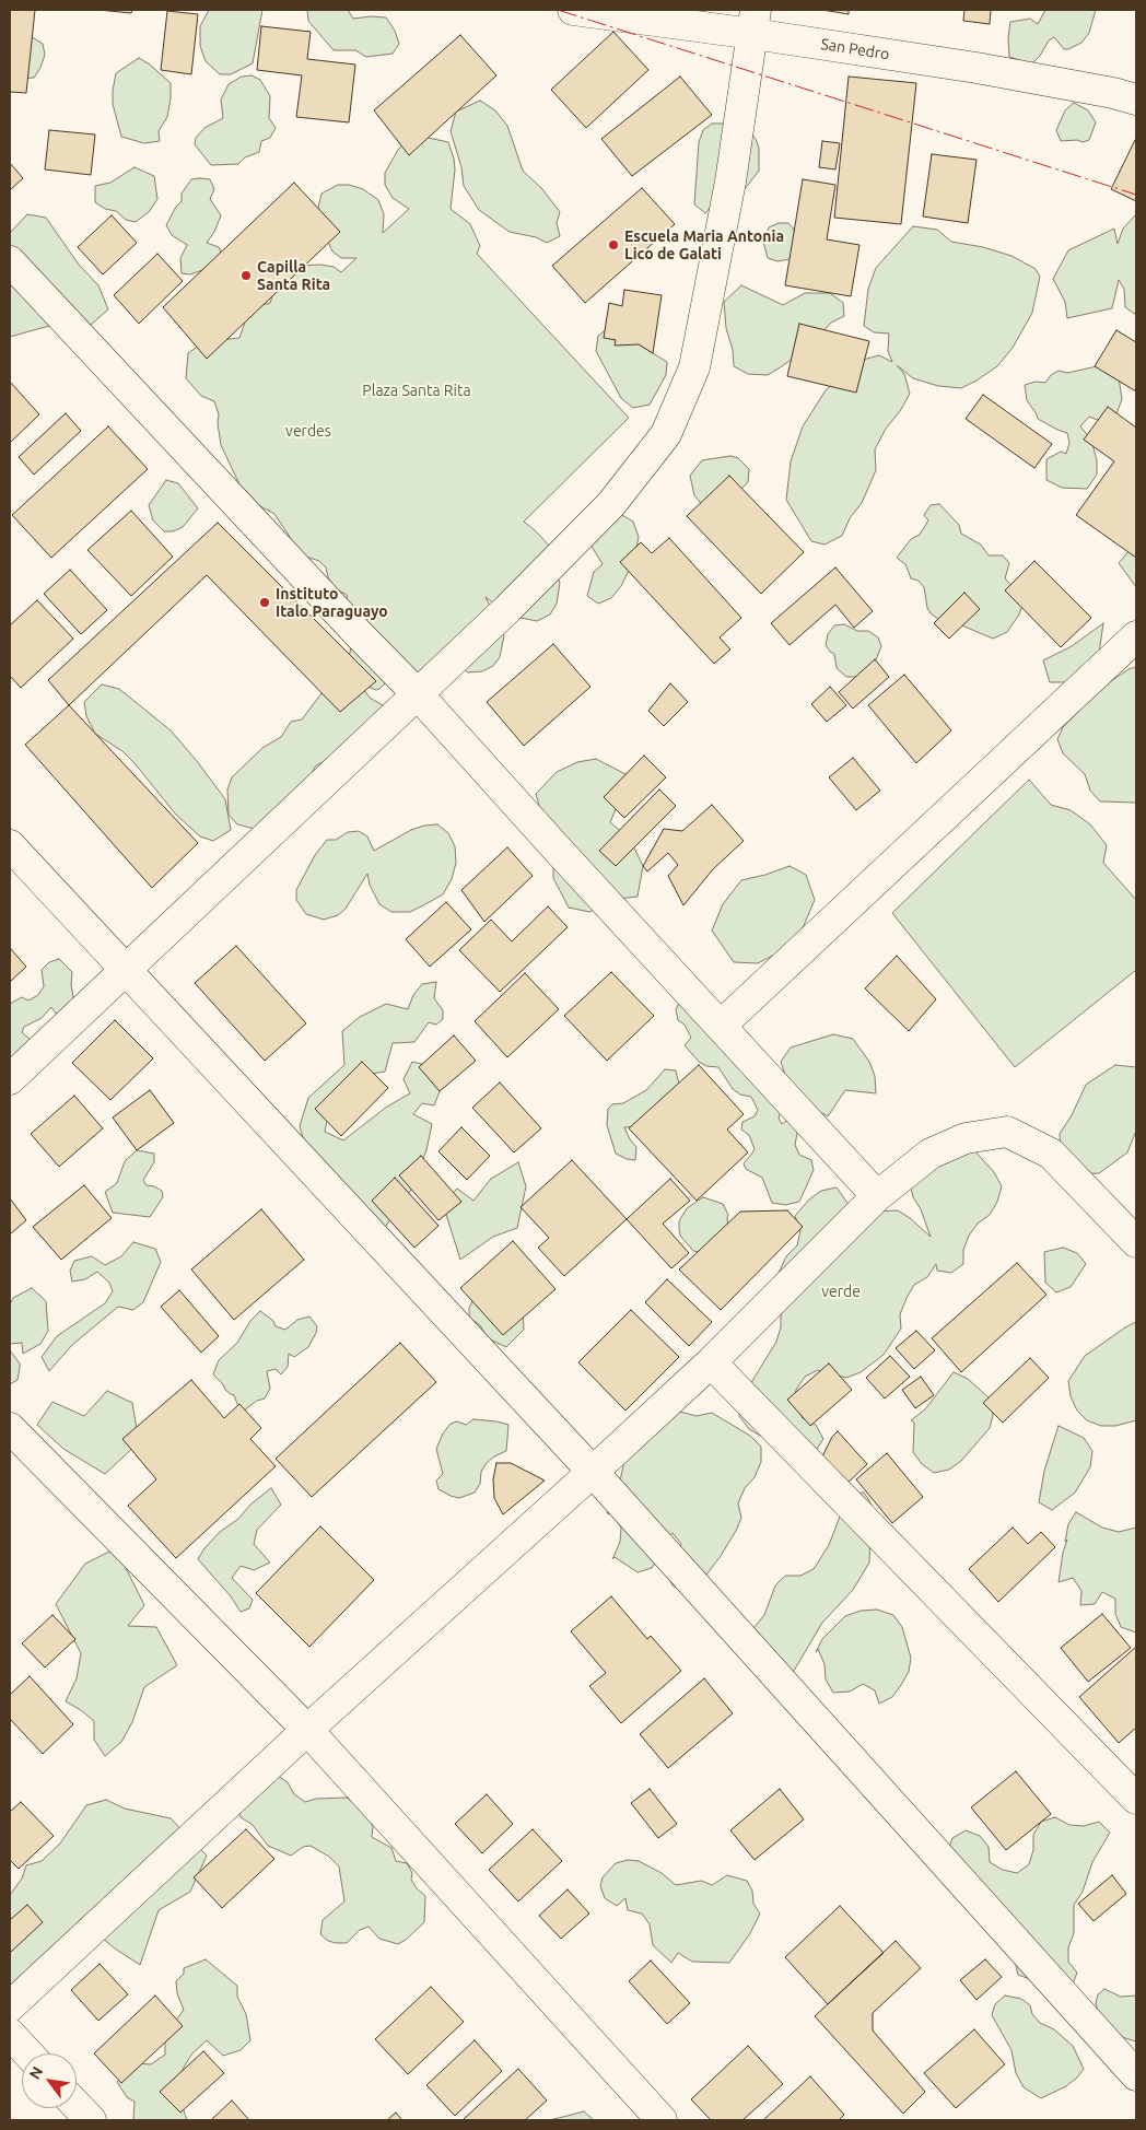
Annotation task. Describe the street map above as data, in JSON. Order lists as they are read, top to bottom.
{
  "streets": {
    "street": ["San Pedro"]
  },
  "parks": ["Plaza Santa Rita", "verdes", "verde"],
  "places": ["Escuela Maria Antonia Lico de Galati", "Capilla Santa Rita", "Instituto Italo Paraguayo"],
  "north": "top left"
}
